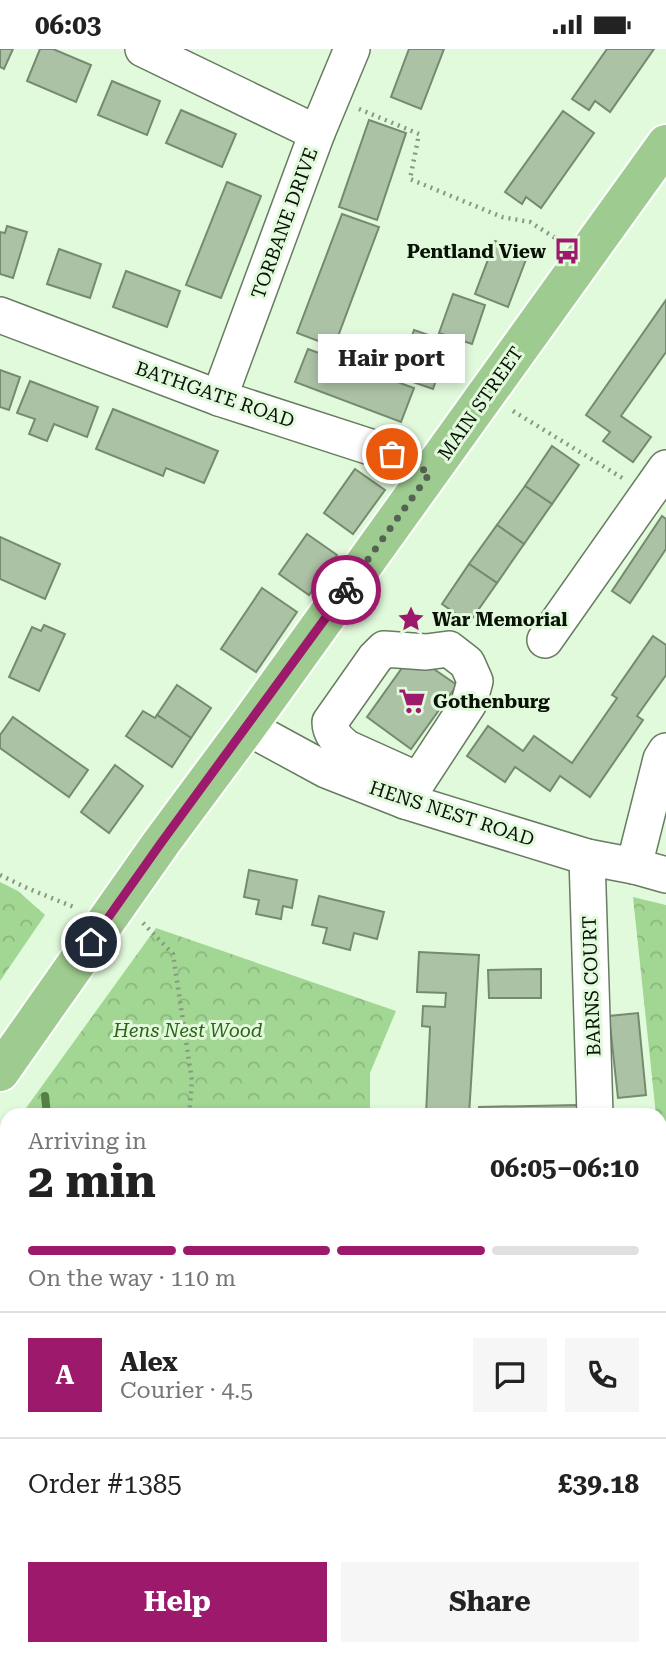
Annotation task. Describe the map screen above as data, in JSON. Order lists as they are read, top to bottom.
{
  "streets": {
    "main road": ["MAIN STREET"],
    "street": [
      "TORBANE DRIVE",
      "BATHGATE ROAD",
      "HENS NEST ROAD",
      "BARNS COURT"
    ]
  },
  "crossings": [
    ["TORBANE DRIVE", "BATHGATE ROAD"],
    ["BATHGATE ROAD", "MAIN STREET"],
    ["MAIN STREET", "HENS NEST ROAD"],
    ["HENS NEST ROAD", "BARNS COURT"]
  ],
  "parks": ["Hens Nest Wood"],
  "places": {
    "bus stop": ["Pentland View"],
    "other": ["Hair port"],
    "place": ["War Memorial"],
    "supermarket": ["Gothenburg"]
  },
  "page": {
    "status": "06:03",
    "bubble": "Hair port",
    "heading": ["2 min", "Arriving in", "06:05–06:10"],
    "panel": [
      "Alex",
      "Courier · 4.5",
      "Order #1385",
      "£39.18"
    ],
    "bar": "On the way · 110 m",
    "round": "A",
    "buttons": ["Help", "Share"]
  }
}
